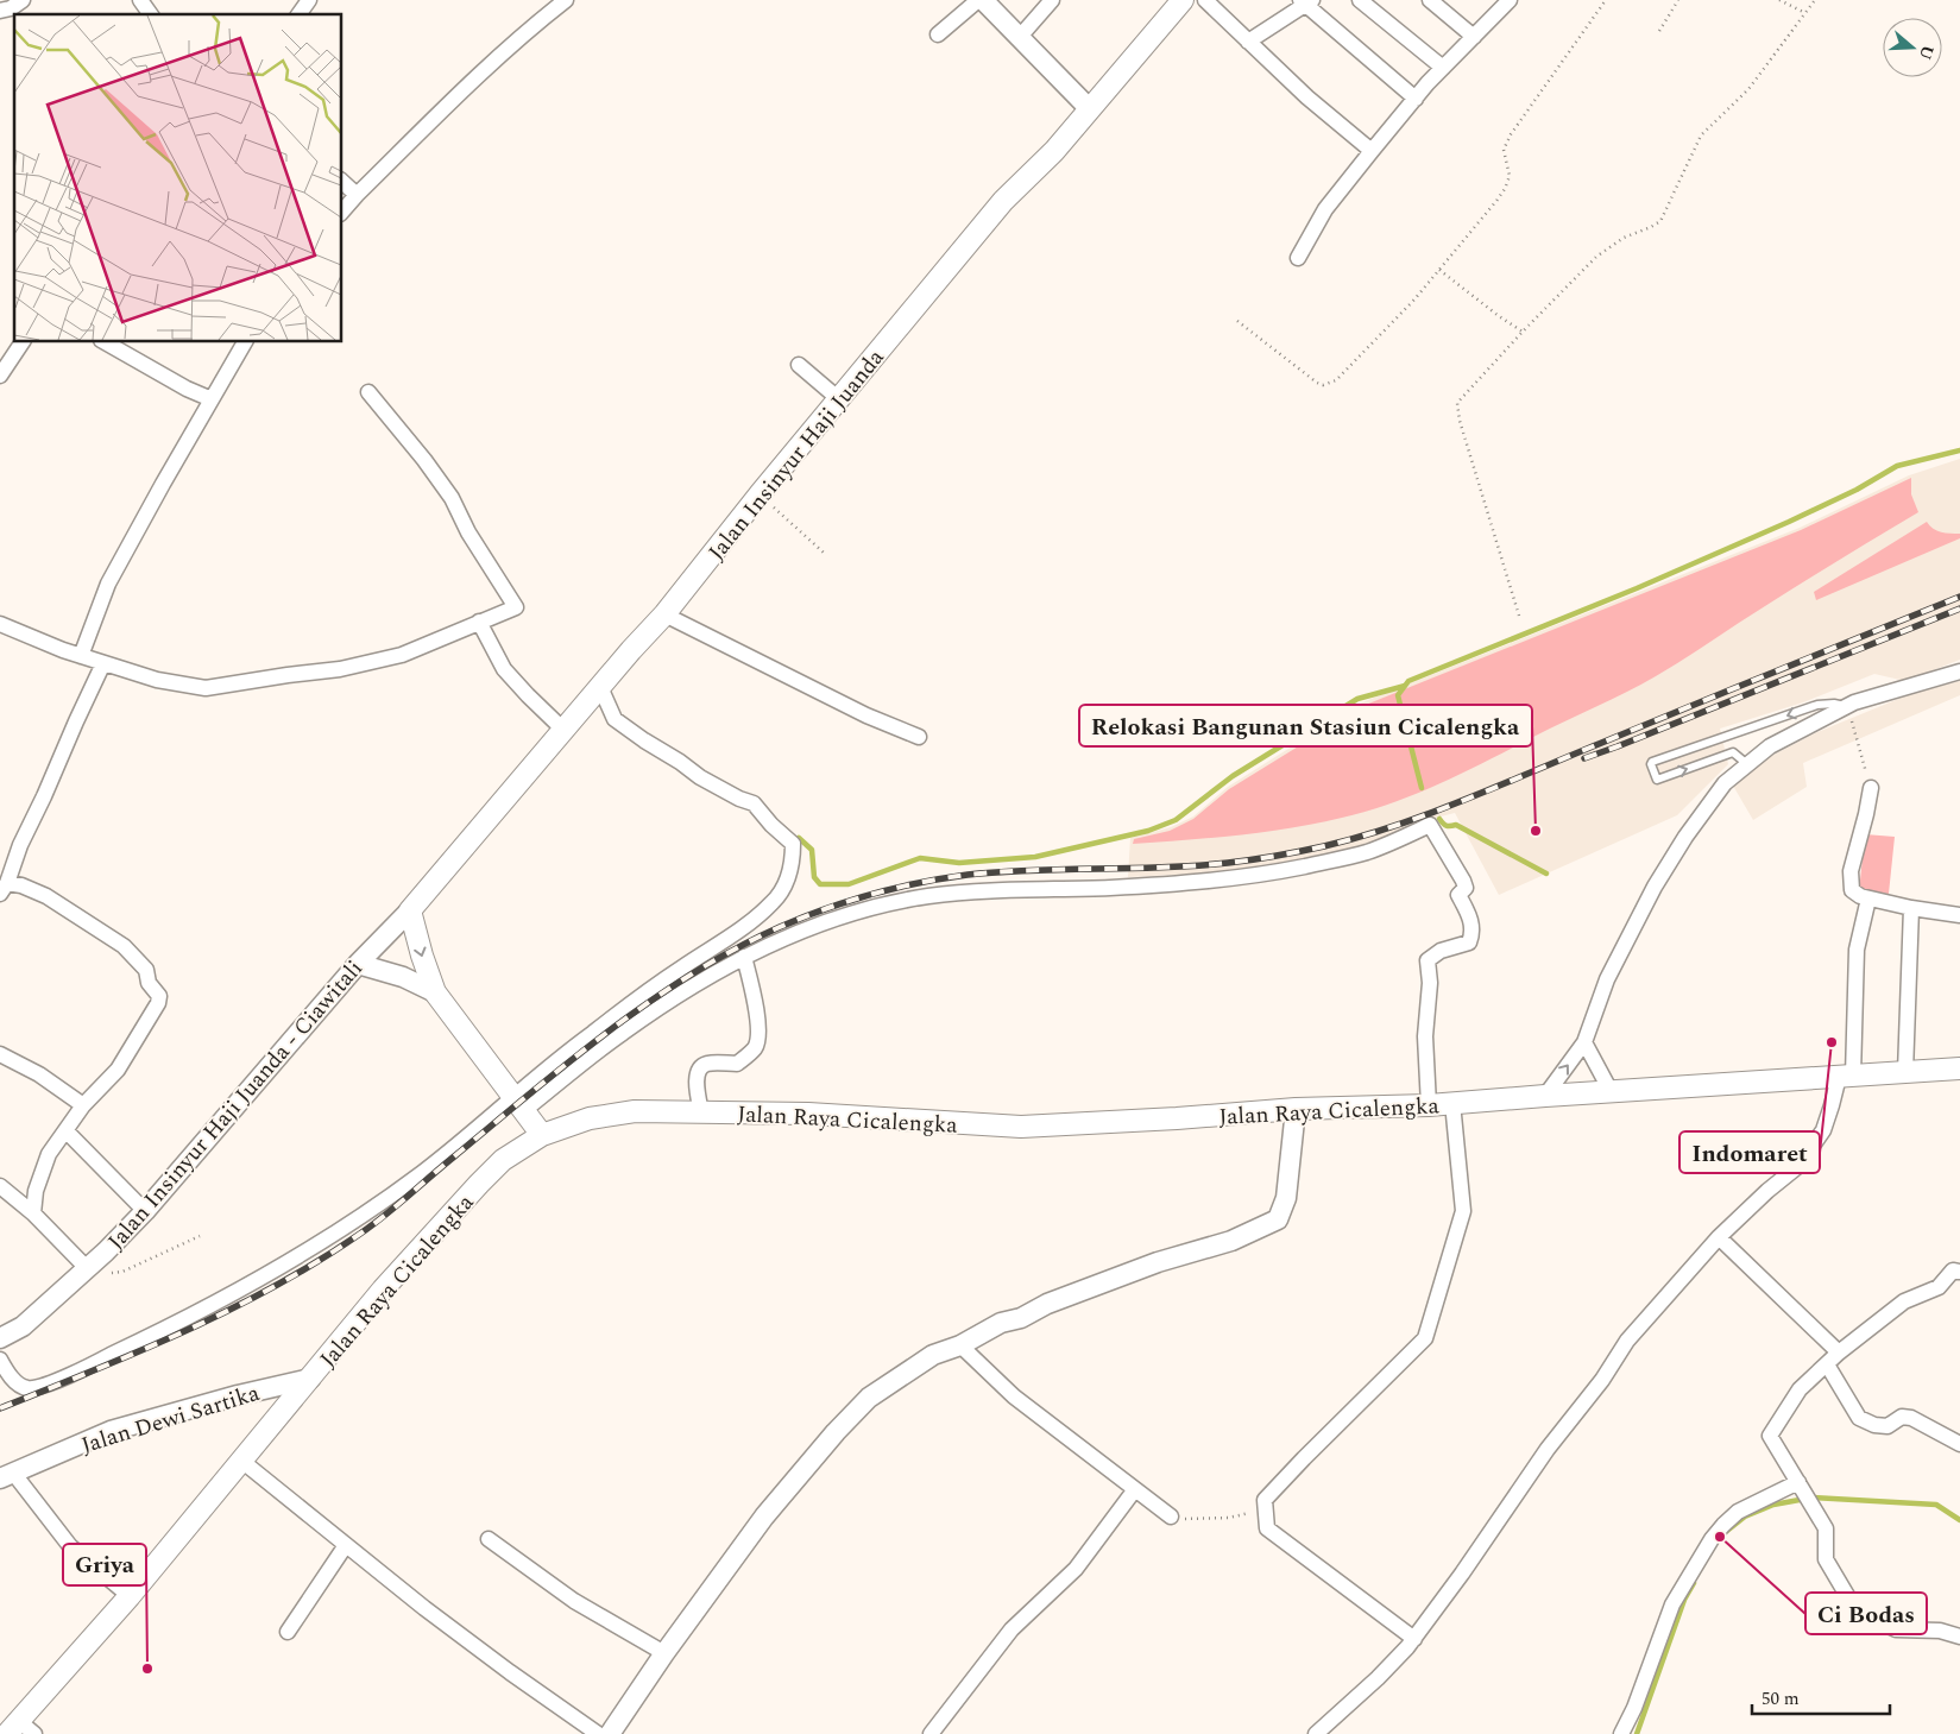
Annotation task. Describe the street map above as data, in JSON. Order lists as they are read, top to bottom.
{
  "streets": {
    "main road": ["Jalan Insinyur Haji Juanda", "Jalan Raya Cicalengka"],
    "street": ["Jalan Insinyur Haji Juanda - Ciawitali", "Jalan Dewi Sartika"]
  },
  "crossings": [
    ["Jalan Insinyur Haji Juanda", "Jalan Insinyur Haji Juanda - Ciawitali"],
    ["Jalan Raya Cicalengka", "Jalan Dewi Sartika"]
  ],
  "places": [
    "Relokasi Bangunan Stasiun Cicalengka",
    "Indomaret",
    "Ci Bodas",
    "Griya"
  ],
  "scale_bar": "50 m",
  "north": "right"
}
